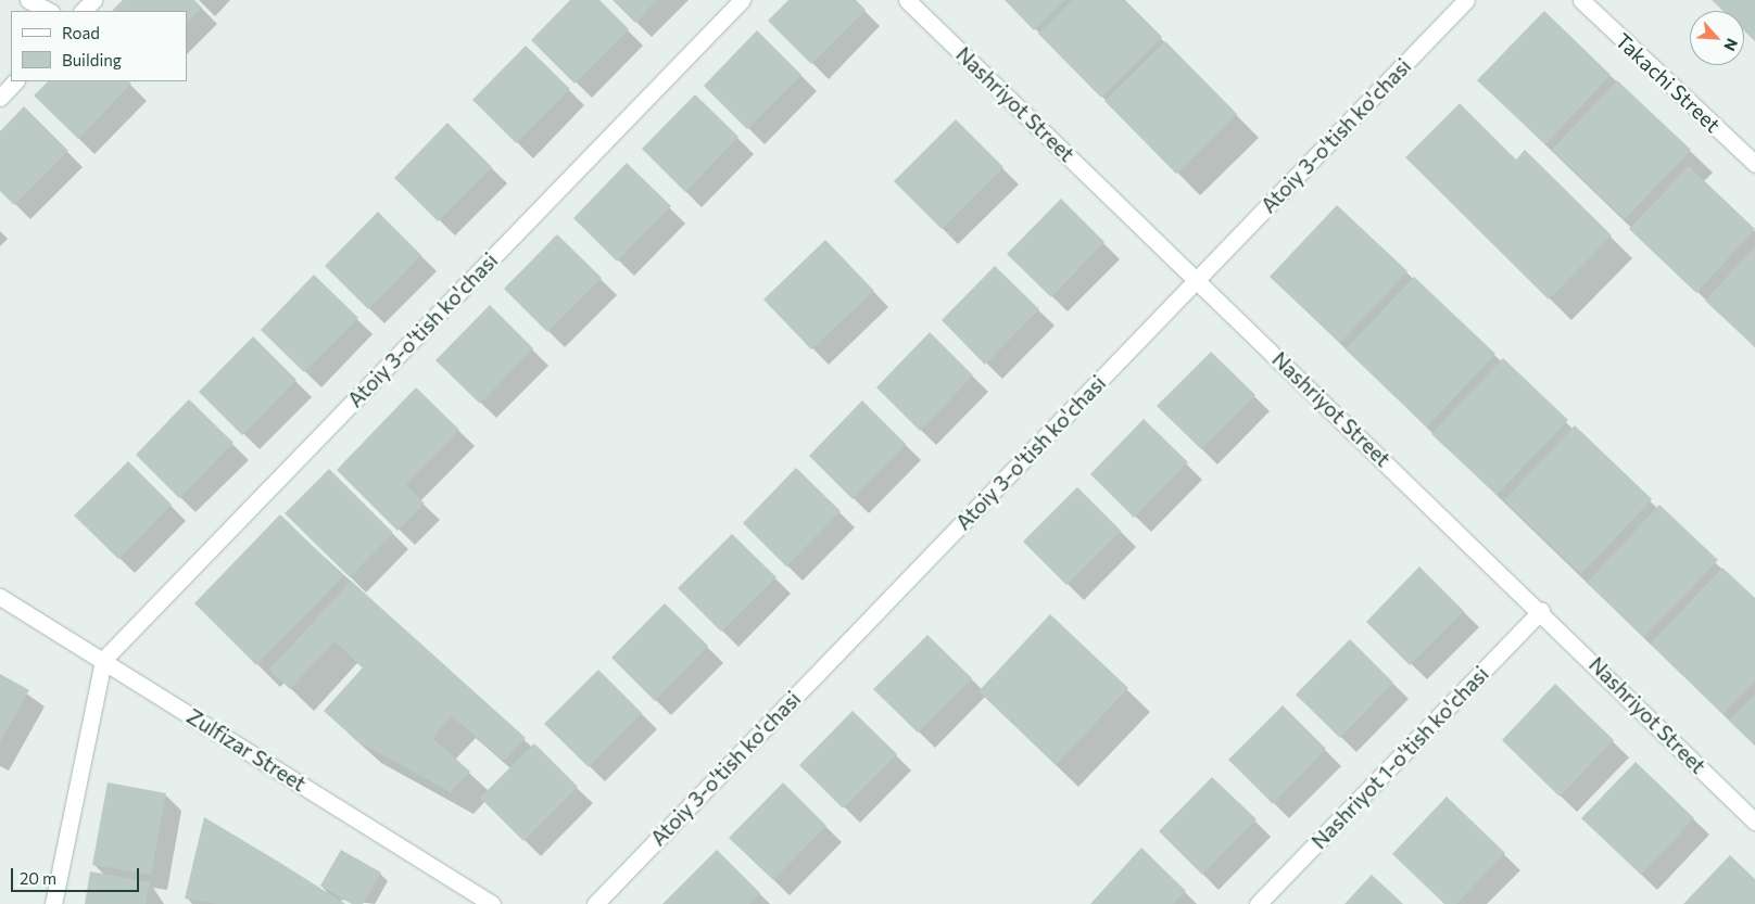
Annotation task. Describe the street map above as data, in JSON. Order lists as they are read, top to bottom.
{
  "streets": {
    "street": [
      "Takachi Street",
      "Nashriyot Street",
      "Atoiy 3-o'tish ko'chasi",
      "Zulfizar Street",
      "Nashriyot 1-o'tish ko'chasi"
    ]
  },
  "crossings": [
    ["Nashriyot Street", "Atoiy 3-o'tish ko'chasi"],
    ["Nashriyot Street", "Nashriyot 1-o'tish ko'chasi"],
    ["Atoiy 3-o'tish ko'chasi", "Zulfizar Street"]
  ],
  "legend": ["Road", "Building"],
  "scale_bar": "20 m",
  "north": "bottom right"
}
